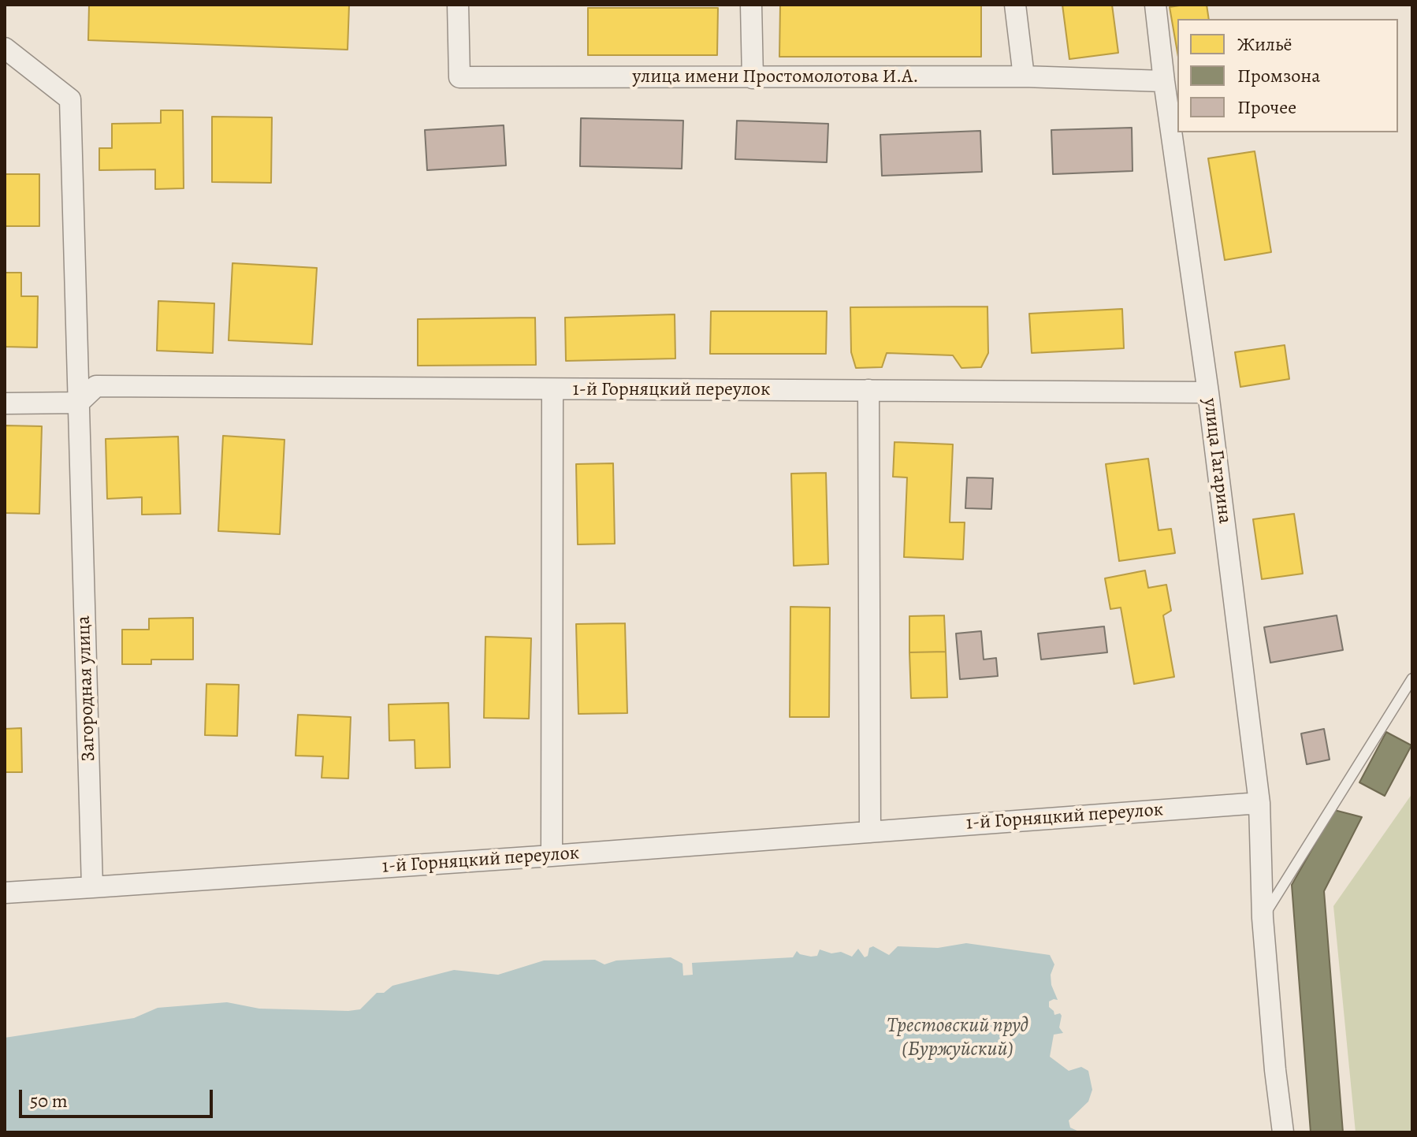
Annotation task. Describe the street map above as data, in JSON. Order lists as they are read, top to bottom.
{
  "streets": {
    "street": [
      "улица имени Простомолотова И.А.",
      "1-й Горняцкий переулок",
      "улица Гагарина",
      "Загородная улица"
    ]
  },
  "crossings": [
    ["улица имени Простомолотова И.А.", "улица Гагарина"],
    ["1-й Горняцкий переулок", "улица Гагарина"],
    ["1-й Горняцкий переулок", "Загородная улица"]
  ],
  "water": ["Трестовский пруд (Буржуйский)"],
  "legend": ["Жильё", "Промзона", "Прочее"],
  "scale_bar": "50 m"
}
